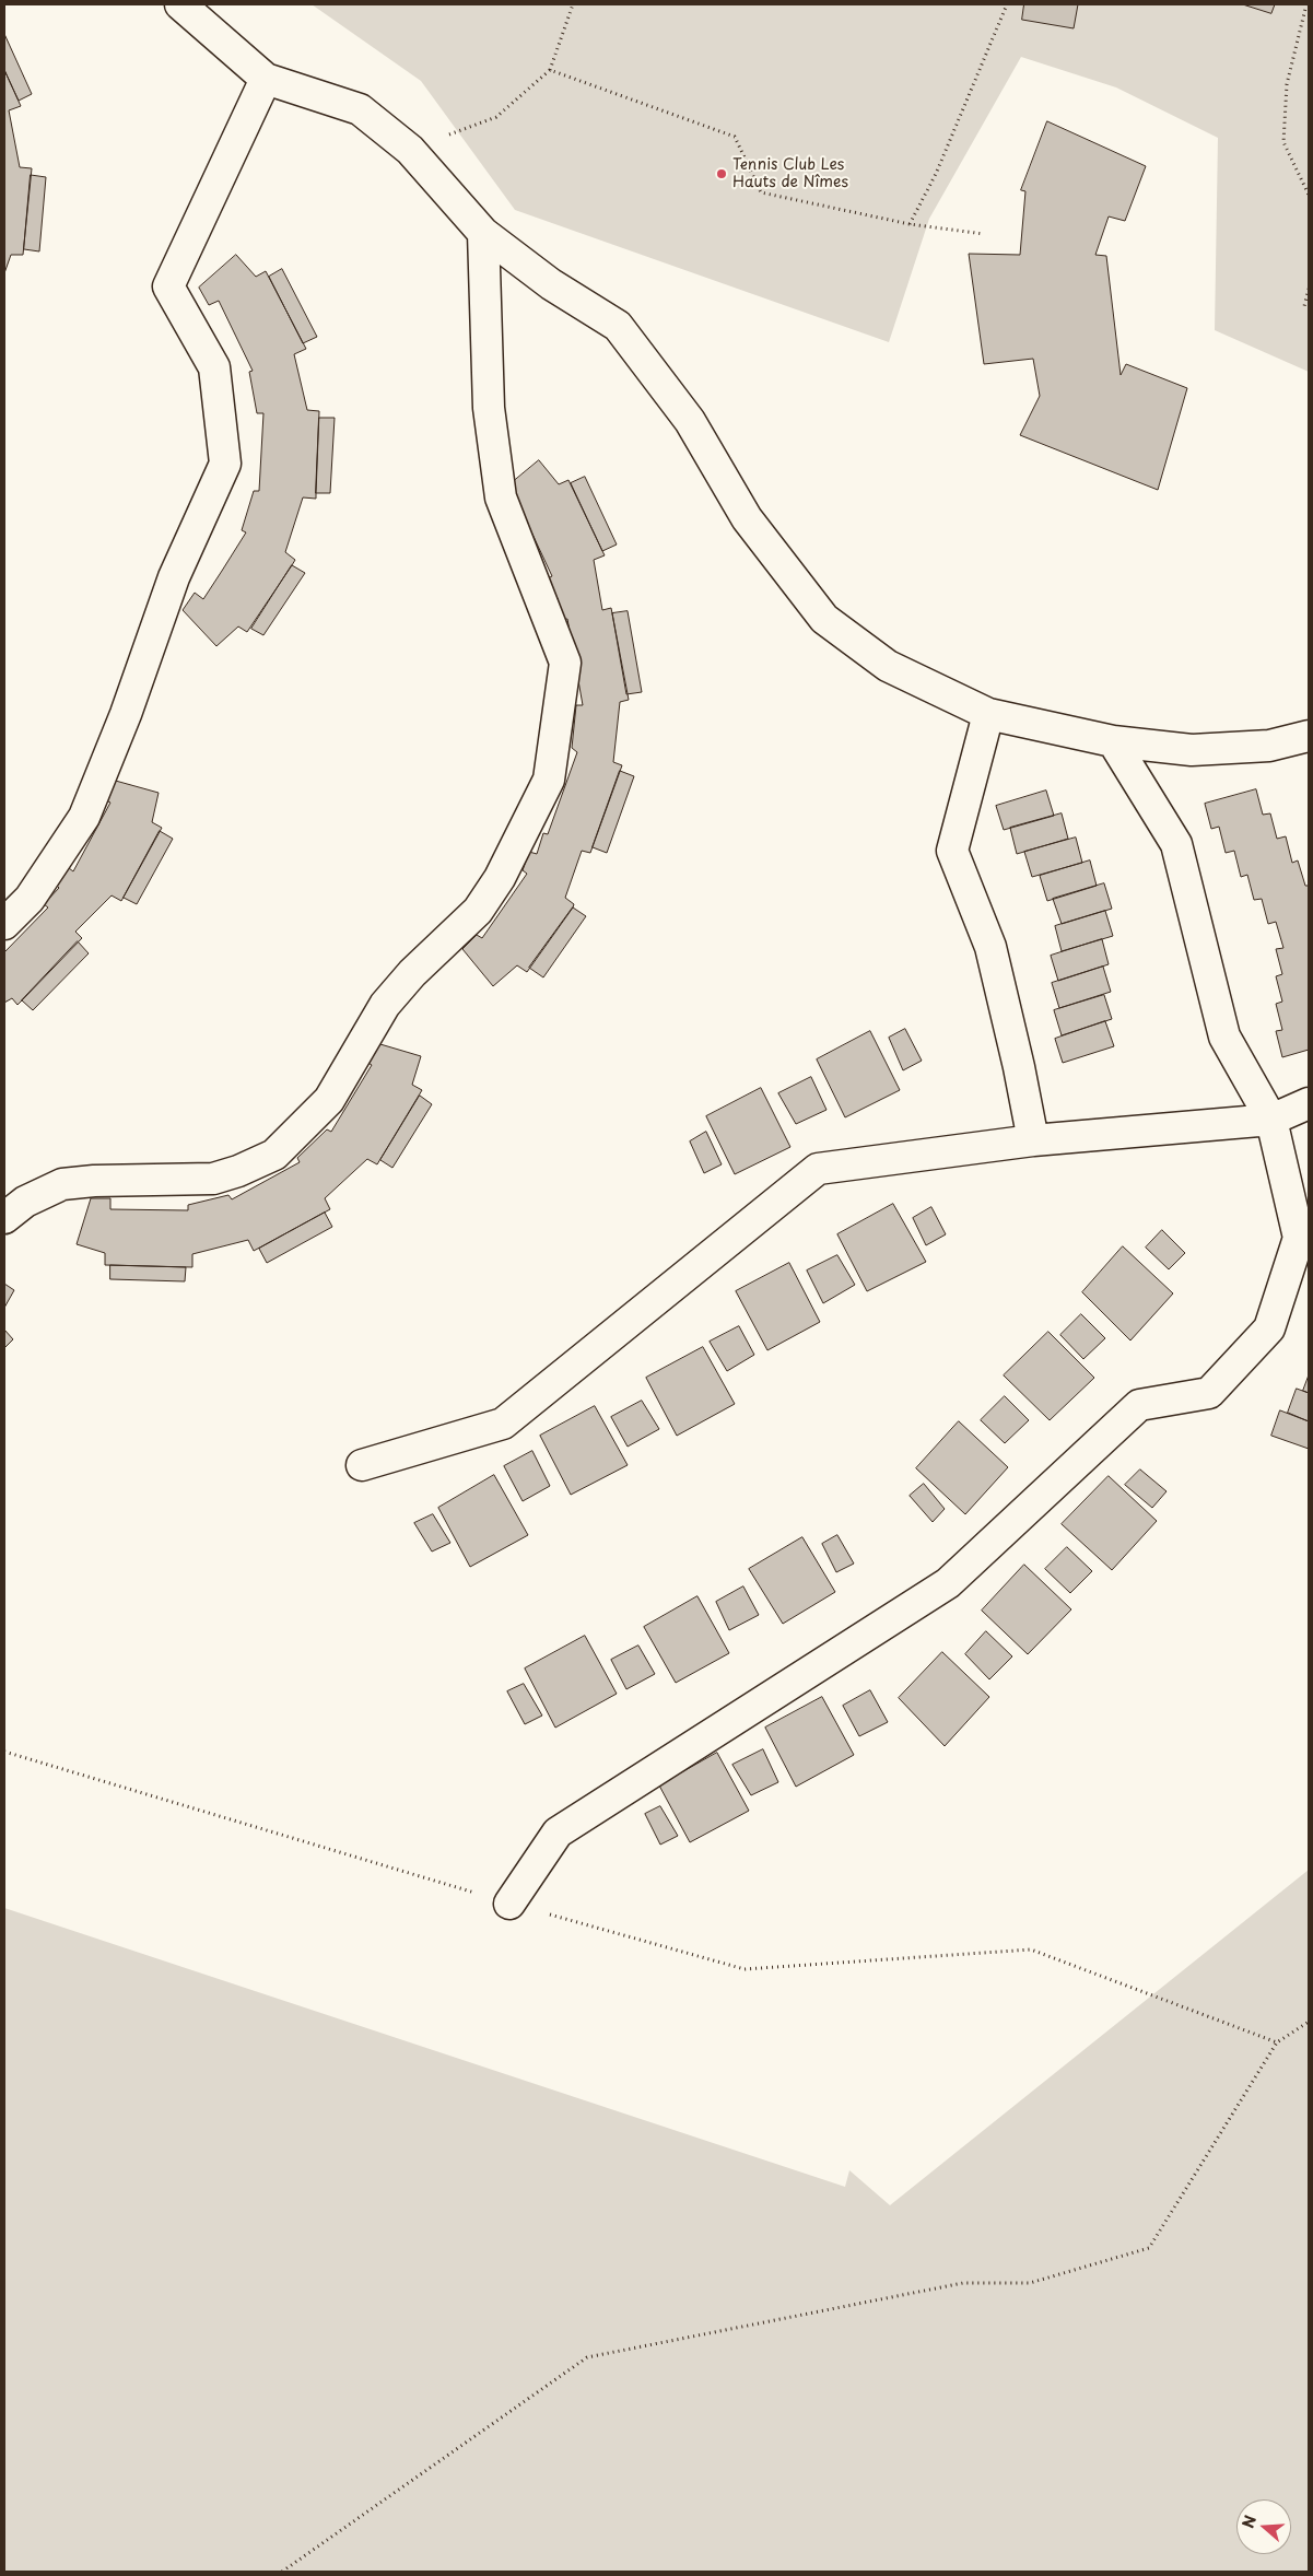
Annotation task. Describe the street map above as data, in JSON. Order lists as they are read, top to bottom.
{
  "places": ["Tennis Club Les Hauts de Nîmes"],
  "north": "left"
}
